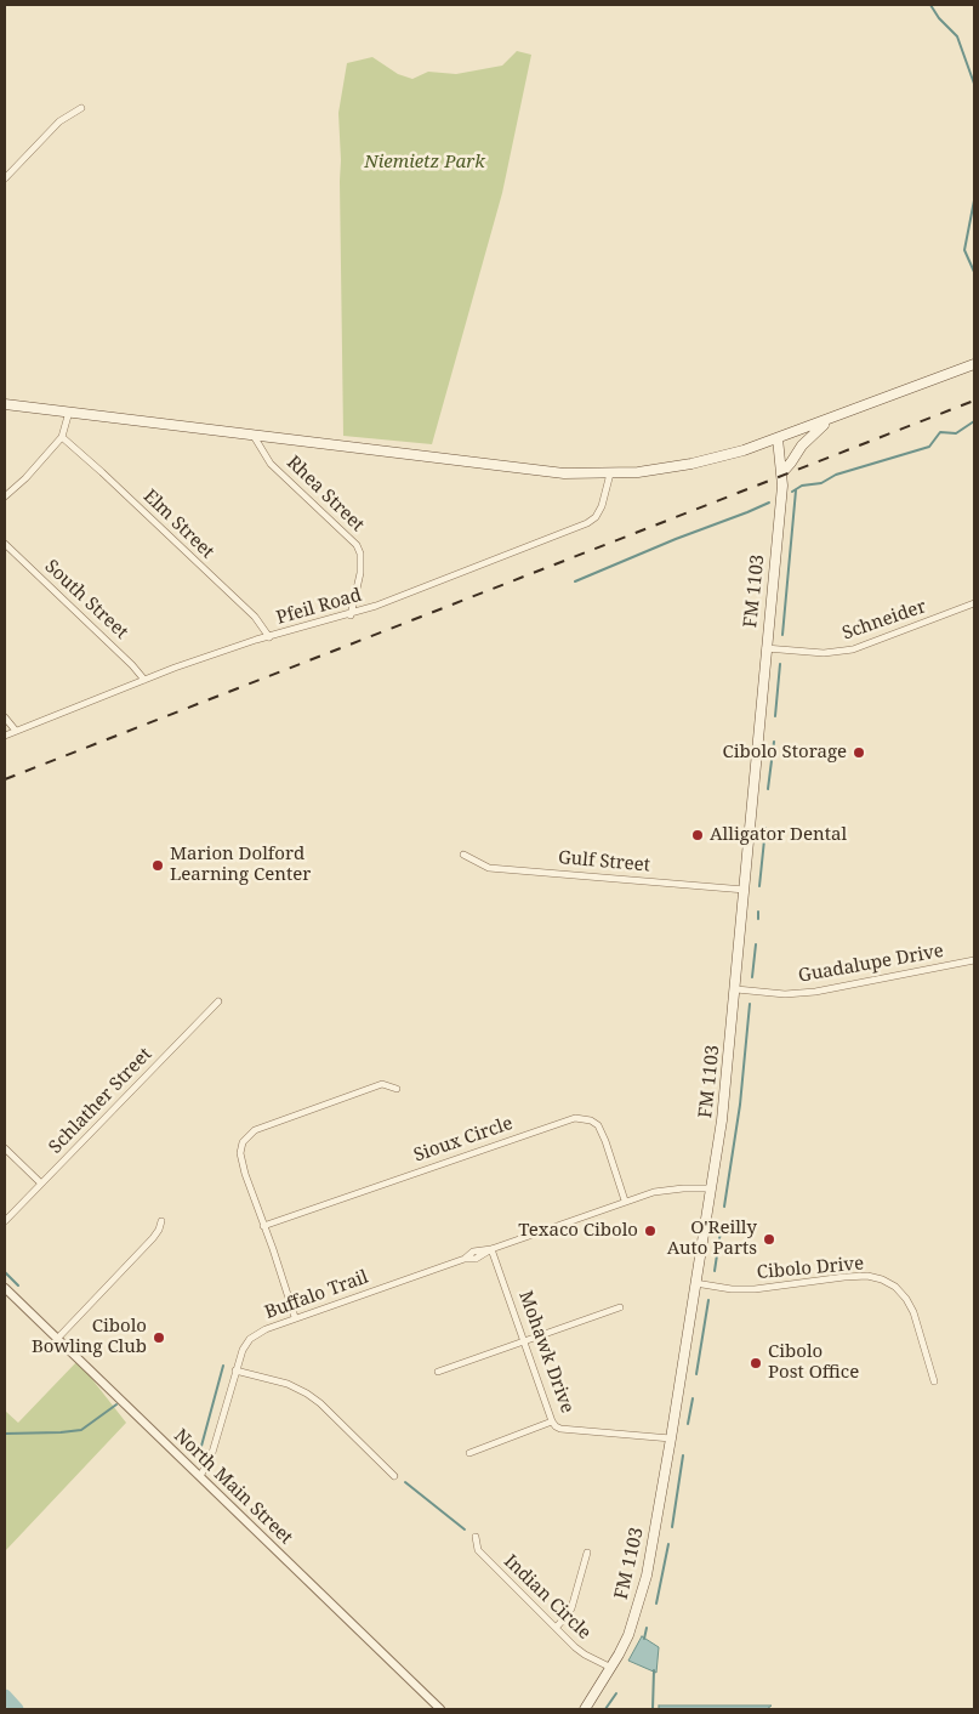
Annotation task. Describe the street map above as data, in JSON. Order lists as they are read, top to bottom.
{
  "streets": {
    "main road": ["FM 1103"],
    "street": [
      "Rhea Street",
      "Elm Street",
      "South Street",
      "Pfeil Road",
      "Schneider",
      "Gulf Street",
      "Guadalupe Drive",
      "Schlather Street",
      "Sioux Circle",
      "Cibolo Drive",
      "Buffalo Trail",
      "Mohawk Drive",
      "North Main Street",
      "Indian Circle"
    ]
  },
  "crossings": [
    ["Rhea Street", "Pfeil Road"],
    ["Elm Street", "Pfeil Road"],
    ["FM 1103", "Schneider"],
    ["FM 1103", "Gulf Street"],
    ["FM 1103", "Guadalupe Drive"],
    ["FM 1103", "Cibolo Drive"],
    ["FM 1103", "Buffalo Trail"],
    ["FM 1103", "Mohawk Drive"],
    ["FM 1103", "Indian Circle"],
    ["South Street", "Pfeil Road"],
    ["Sioux Circle", "Buffalo Trail"],
    ["Buffalo Trail", "Mohawk Drive"],
    ["Buffalo Trail", "North Main Street"]
  ],
  "parks": ["Niemietz Park"],
  "places": [
    "Cibolo Storage",
    "Alligator Dental",
    "Marion Dolford Learning Center",
    "Texaco Cibolo",
    "O'Reilly Auto Parts",
    "Cibolo Bowling Club",
    "Cibolo Post Office"
  ]
}
